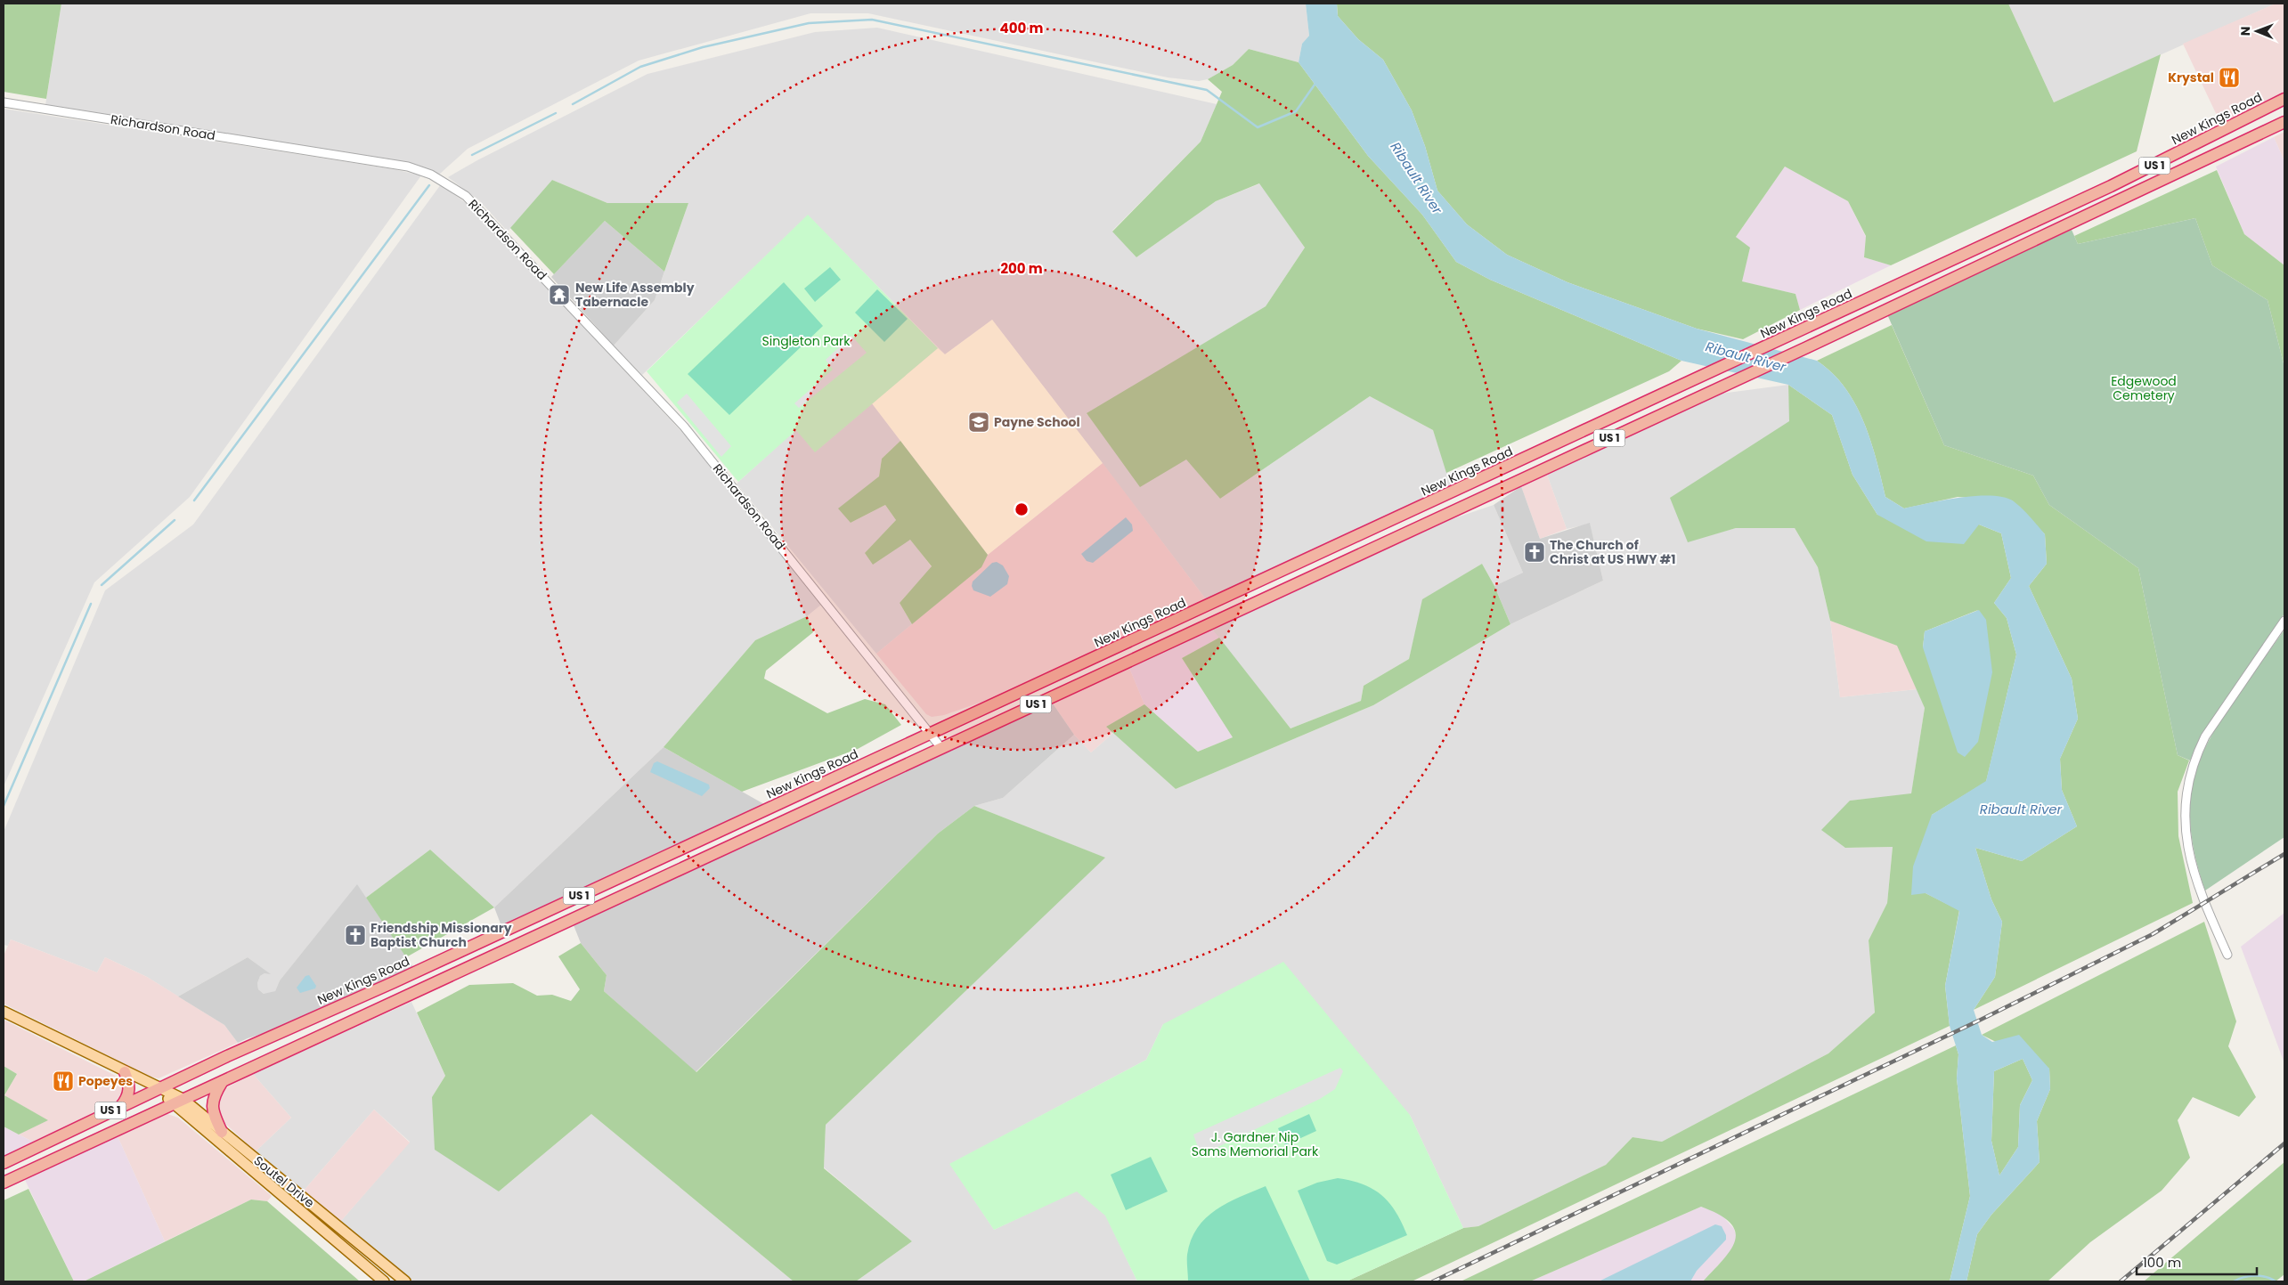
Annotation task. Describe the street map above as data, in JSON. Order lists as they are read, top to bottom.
{
  "streets": {
    "highway": ["New Kings Road", "US 1"],
    "main road": ["Soutel Drive"],
    "street": ["Richardson Road"]
  },
  "crossings": [
    ["New Kings Road", "Richardson Road"],
    ["New Kings Road", "Soutel Drive"],
    ["Richardson Road", "US 1"],
    ["US 1", "Soutel Drive"]
  ],
  "water": ["Ribault River"],
  "parks": ["Singleton Park", "Edgewood Cemetery", "J. Gardner Nip Sams Memorial Park"],
  "places": {
    "restaurant": ["Krystal", "Popeyes"],
    "temple": ["New Life Assembly Tabernacle"],
    "school or university": ["Payne School"],
    "church": ["The Church of Christ at US HWY #1", "Friendship Missionary Baptist Church"]
  },
  "scale_bar": "100 m",
  "north": "left",
  "rings": ["400 m", "200 m"]
}
